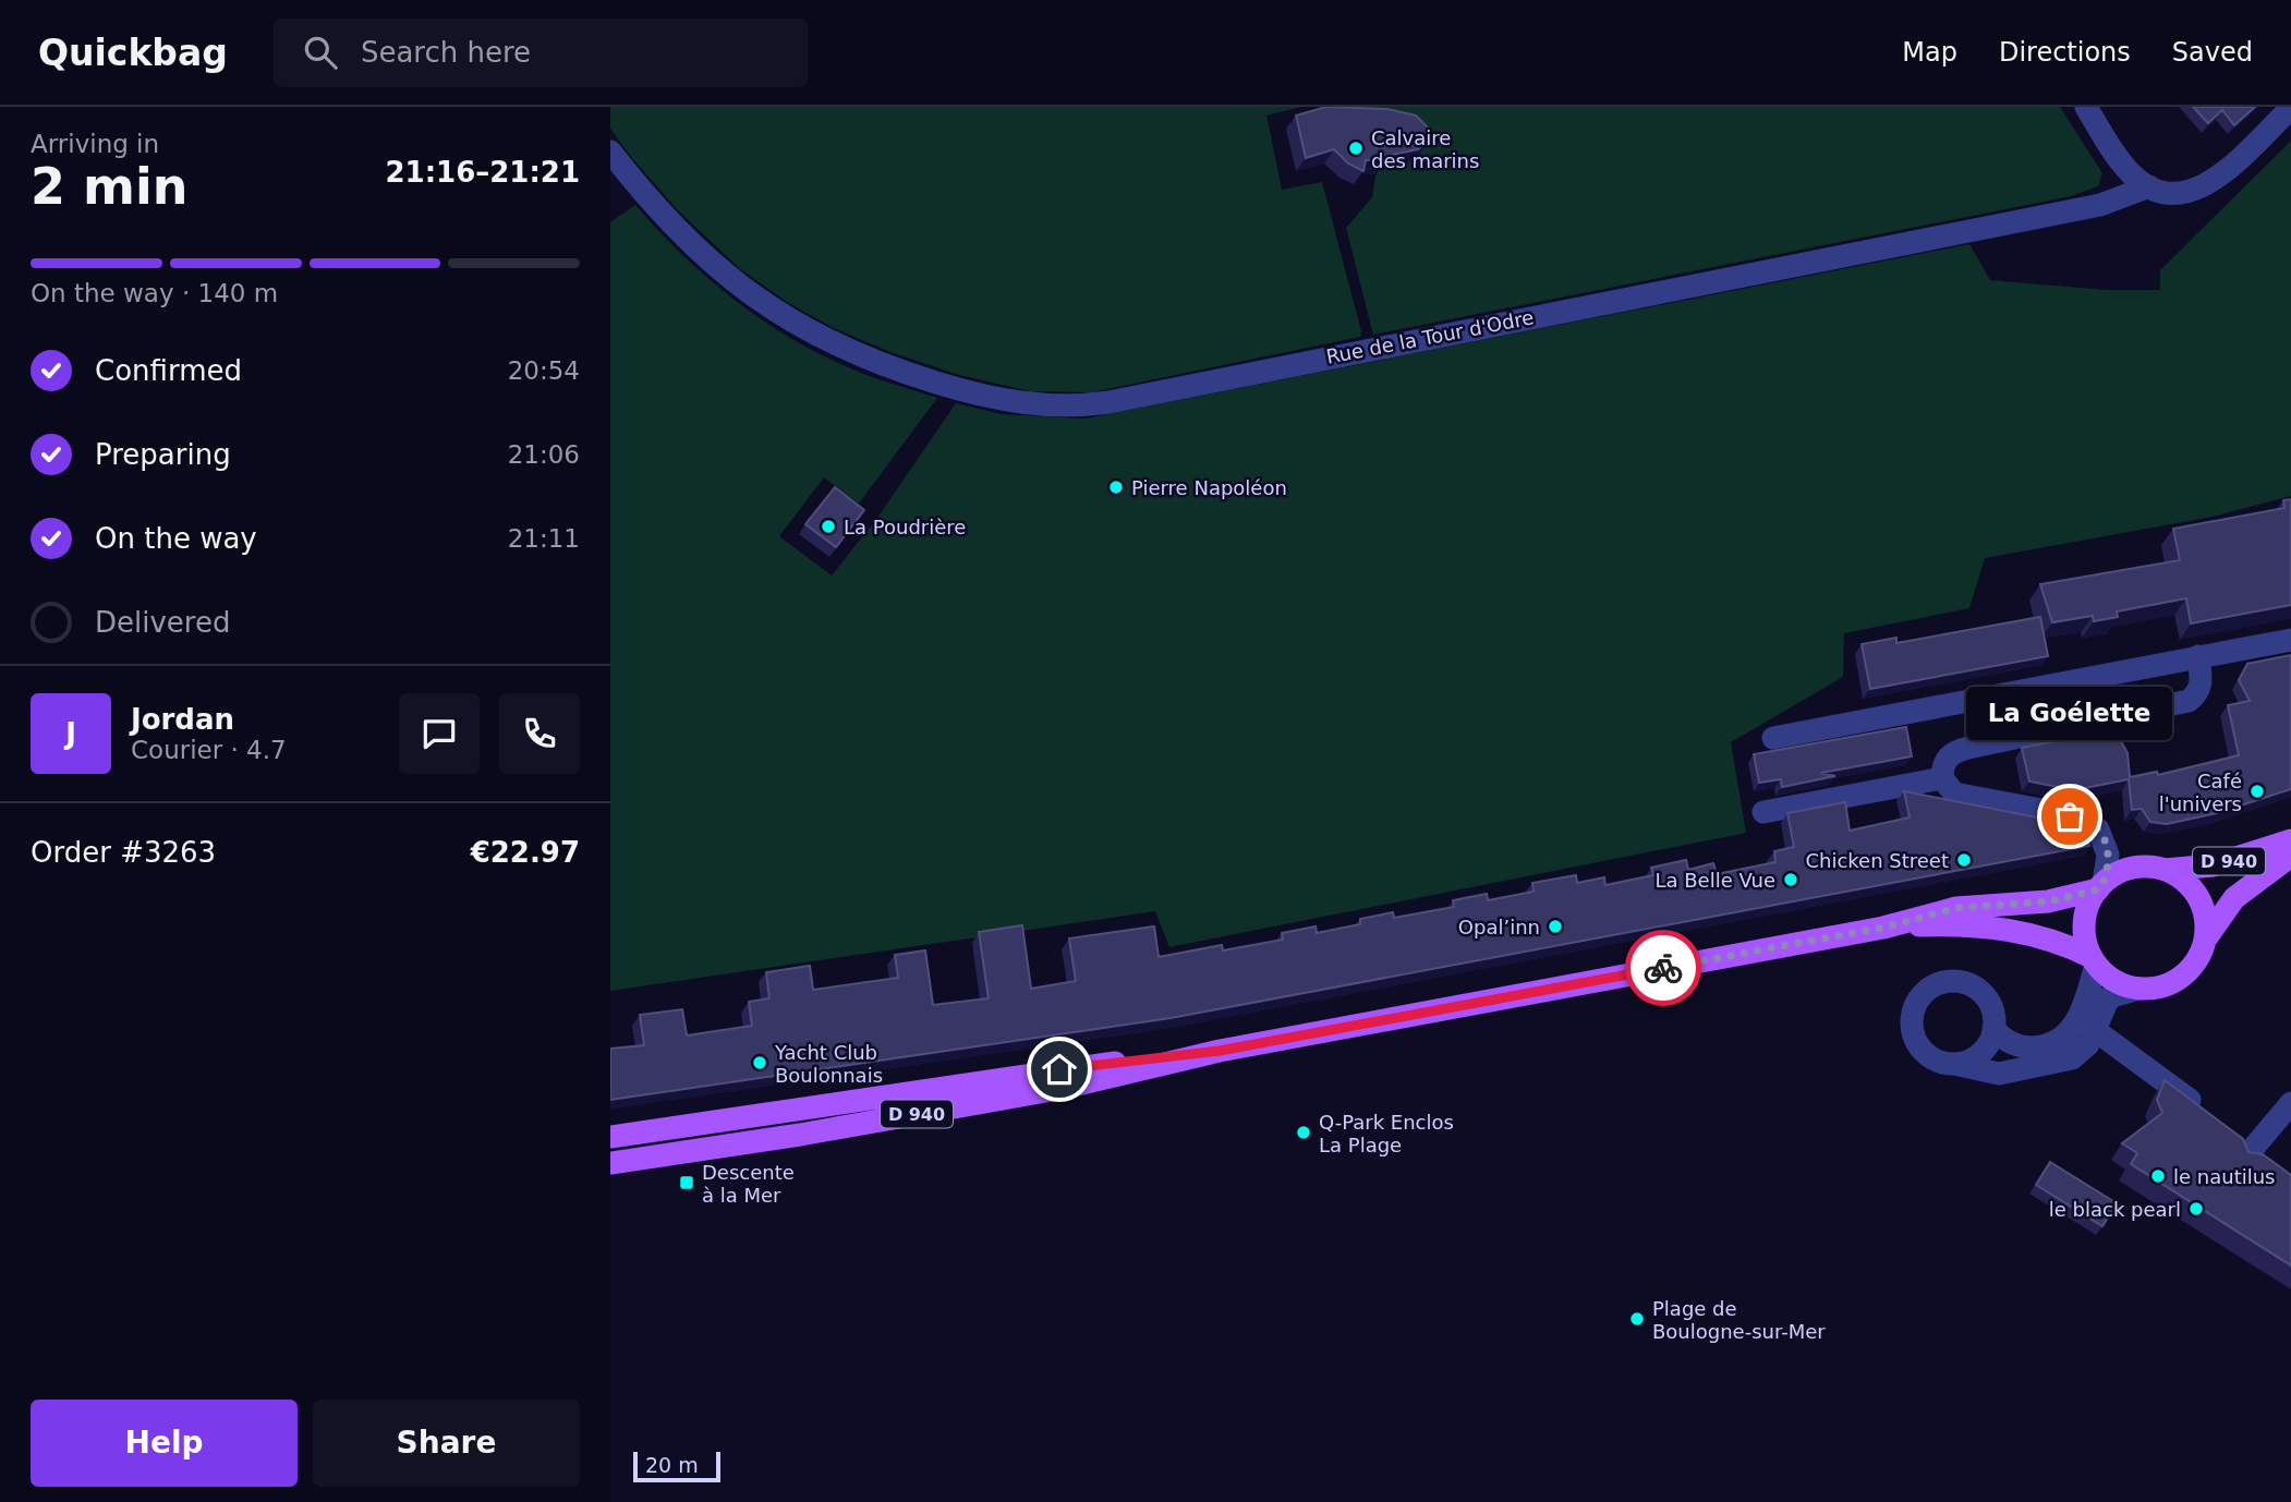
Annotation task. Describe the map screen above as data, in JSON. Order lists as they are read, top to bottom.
{
  "streets": {
    "main road": ["D 940"],
    "street": ["Rue de la Tour d'Odre"]
  },
  "places": {
    "other": [
      "Calvaire des marins",
      "Pierre Napoléon",
      "La Poudrière",
      "Café l'univers",
      "La Goélette",
      "Chicken Street",
      "La Belle Vue",
      "Opal’inn",
      "Yacht Club Boulonnais",
      "Q-Park Enclos La Plage",
      "le nautilus",
      "le black pearl",
      "Plage de Boulogne-sur-Mer"
    ],
    "transit": ["Descente à la Mer"]
  },
  "scale_bar": "20 m",
  "page": {
    "header": "Quickbag",
    "search": "Search here",
    "nav": ["Map", "Directions", "Saved"],
    "heading": ["2 min", "Arriving in", "21:16–21:21"],
    "panel": [
      "Jordan",
      "Courier · 4.7",
      "Order #3263",
      "€22.97"
    ],
    "bar": "On the way · 140 m",
    "list": [
      ["Confirmed", "20:54"],
      ["Preparing", "21:06"],
      ["On the way", "21:11"],
      "Delivered"
    ],
    "bubble": "La Goélette",
    "round": "J",
    "buttons": ["Help", "Share"],
    "scale": "20 m"
  }
}
